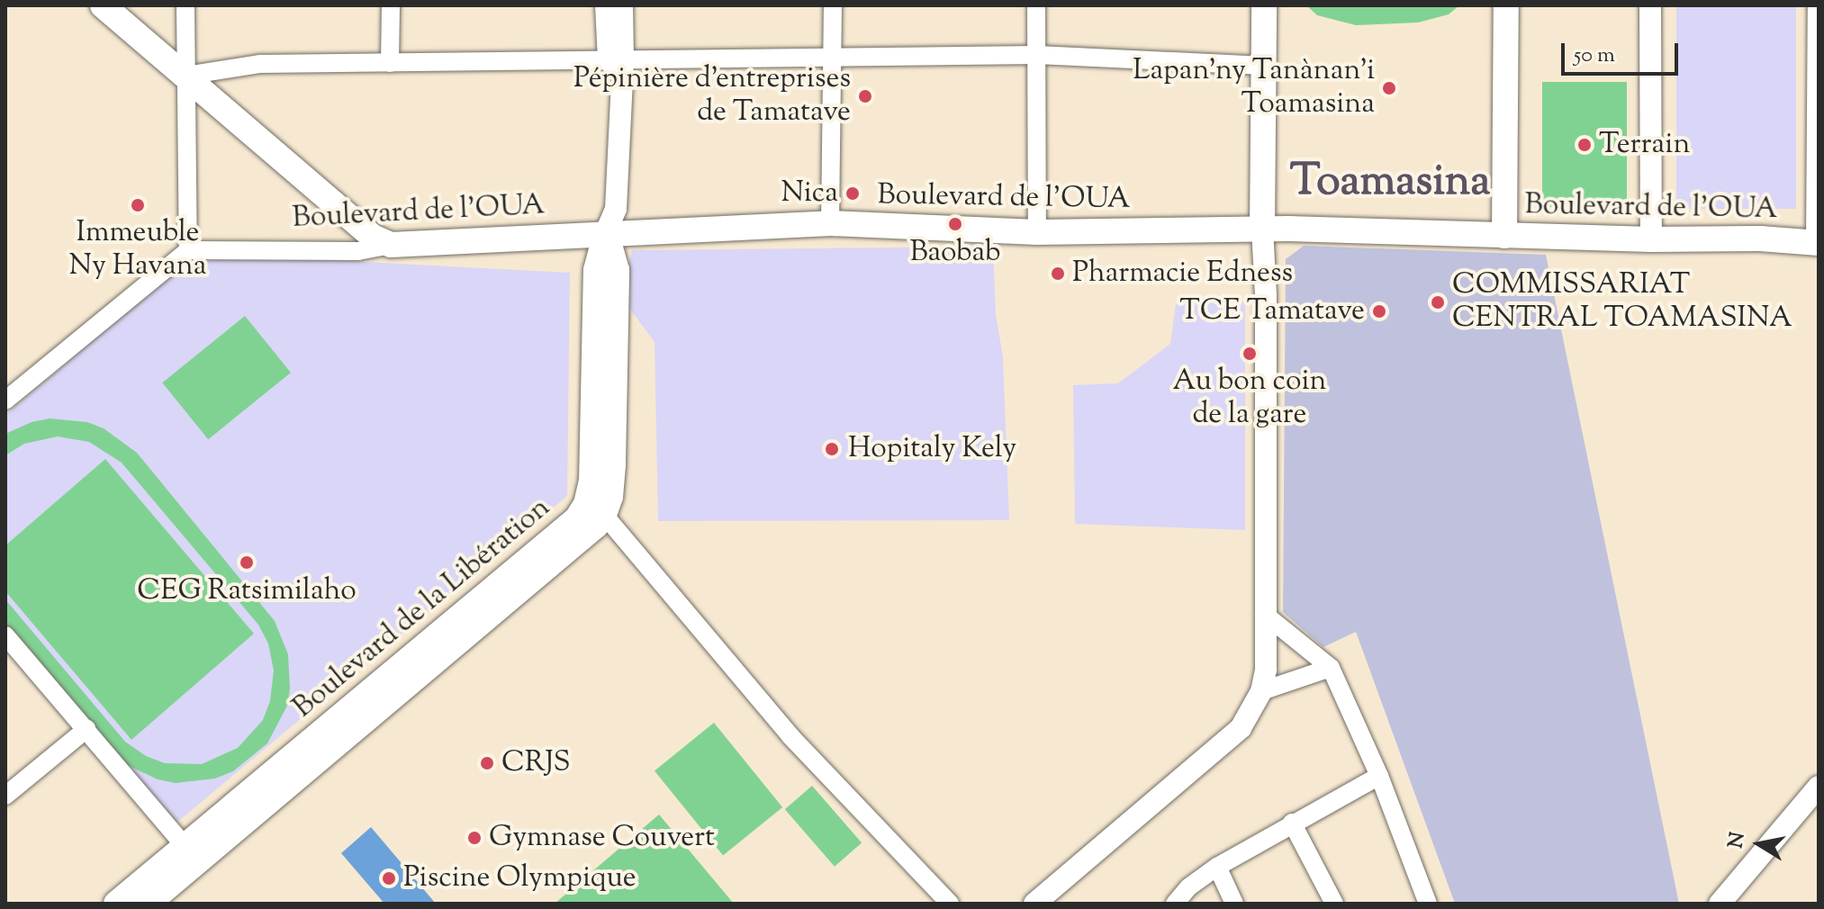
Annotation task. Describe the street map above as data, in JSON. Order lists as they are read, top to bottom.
{
  "streets": {
    "main road": ["Boulevard de l'OUA", "Boulevard de la Libération"]
  },
  "crossings": [
    ["Boulevard de l'OUA", "Boulevard de la Libération"]
  ],
  "districts": ["Toamasina"],
  "places": [
    "Lapan'ny Tanànan'i Toamasina",
    "Pépinière d'entreprises de Tamatave",
    "Terrain",
    "Nica",
    "Immeuble Ny Havana",
    "Baobab",
    "Pharmacie Edness",
    "COMMISSARIAT CENTRAL TOAMASINA",
    "TCE Tamatave",
    "Au bon coin de la gare",
    "Hopitaly Kely",
    "CEG Ratsimilaho",
    "CRJS",
    "Gymnase Couvert",
    "Piscine Olympique"
  ],
  "scale_bar": "50 m",
  "north": "left"
}
